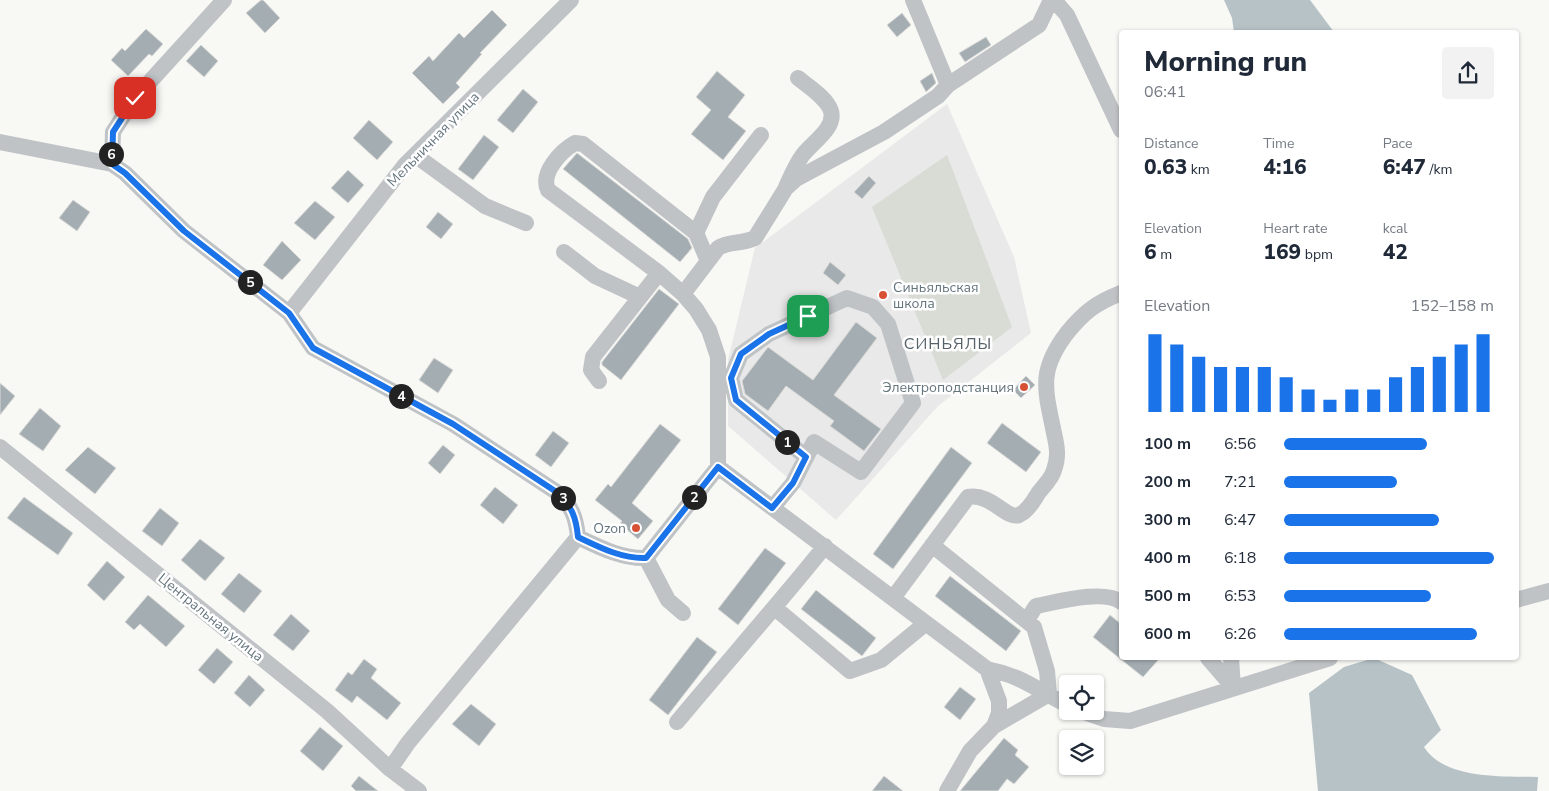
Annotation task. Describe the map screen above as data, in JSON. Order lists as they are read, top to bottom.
{
  "streets": {
    "street": ["Мельничная улица", "Центральная улица"]
  },
  "districts": ["СИНЬЯЛЫ"],
  "places": ["Синьяльская школа", "Электроподстанция", "Ozon"],
  "page": {
    "heading": ["Morning run", "06:41"],
    "stats": [
      ["Distance", "0.63 km"],
      ["Time", "4:16"],
      ["Pace", "6:47 /km"],
      ["Elevation", "6 m"],
      ["Heart rate", "169 bpm"],
      ["kcal", "42"]
    ],
    "pins": [
      "6",
      "5",
      "4",
      "1",
      "2",
      "3"
    ],
    "chart": ["Elevation", "152–158 m"],
    "list": [
      {
        "name": "100 m",
        "note": "6:56"
      },
      {
        "name": "200 m",
        "note": "7:21"
      },
      {
        "name": "300 m",
        "note": "6:47"
      },
      {
        "name": "400 m",
        "note": "6:18"
      },
      {
        "name": "500 m",
        "note": "6:53"
      },
      {
        "name": "600 m",
        "note": "6:26"
      }
    ]
  }
}
